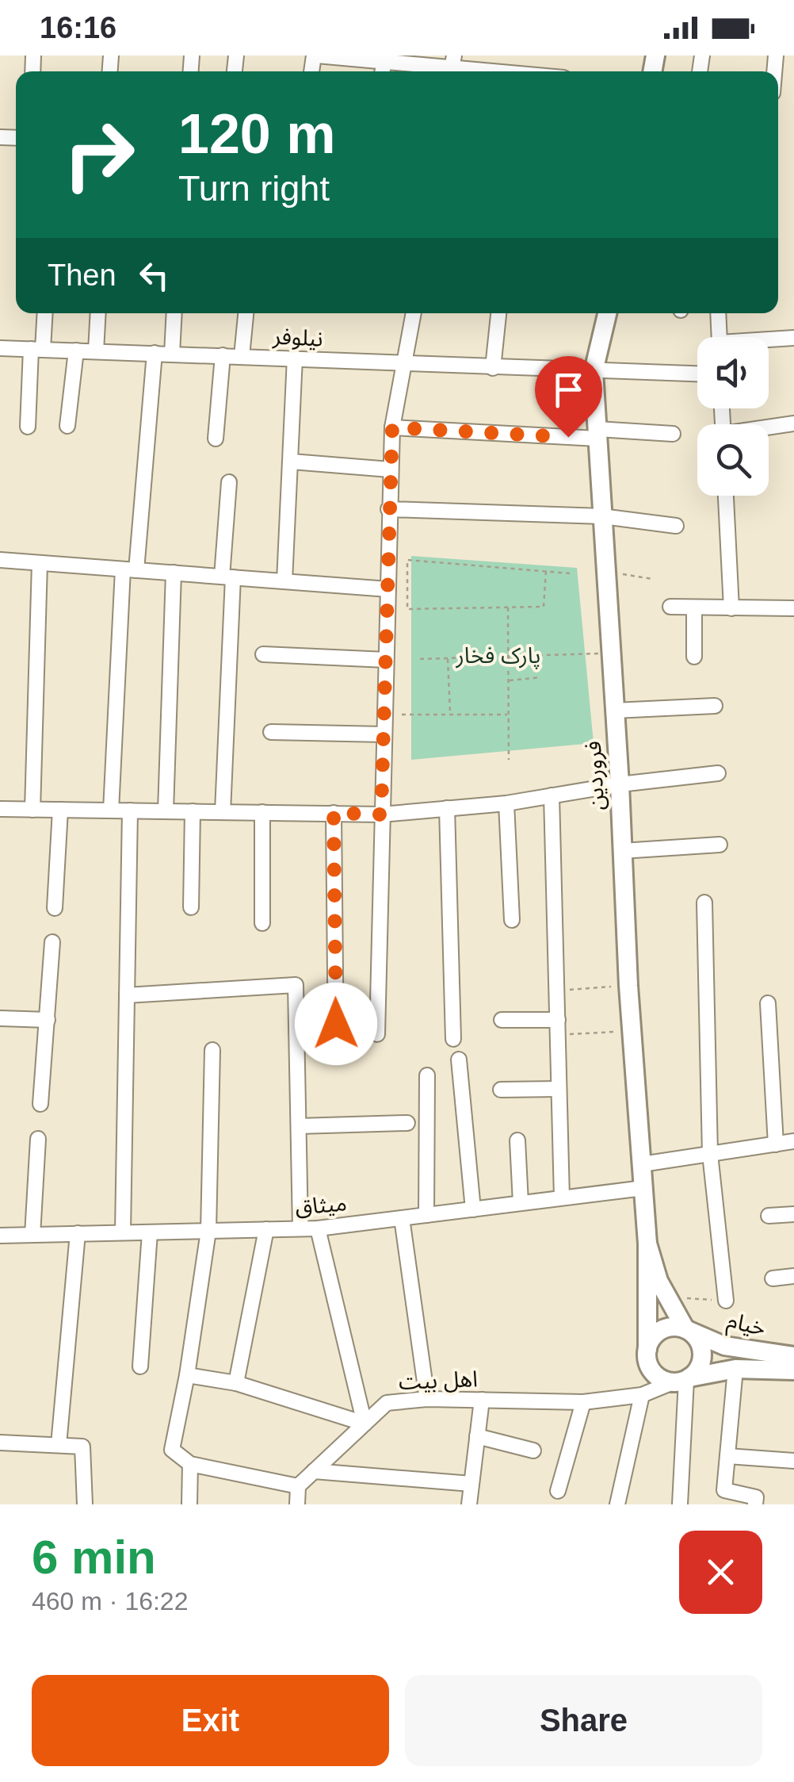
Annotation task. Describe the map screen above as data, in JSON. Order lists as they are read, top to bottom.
{
  "streets": {
    "street": [
      "نیلوفر",
      "فروردین",
      "میثاق",
      "خیام",
      "اهل بیت"
    ]
  },
  "crossings": [
    ["نیلوفر", "فروردین"],
    ["فروردین", "میثاق"],
    ["فروردین", "خیام"],
    ["فروردین", "اهل بیت"],
    ["خیام", "اهل بیت"]
  ],
  "parks": ["پارک فخار"],
  "page": {
    "status": "16:16",
    "turn": ["120 m", "Turn right"],
    "then": "Then",
    "heading": ["6 min", "460 m · 16:22"],
    "buttons": ["Exit", "Share"]
  }
}
